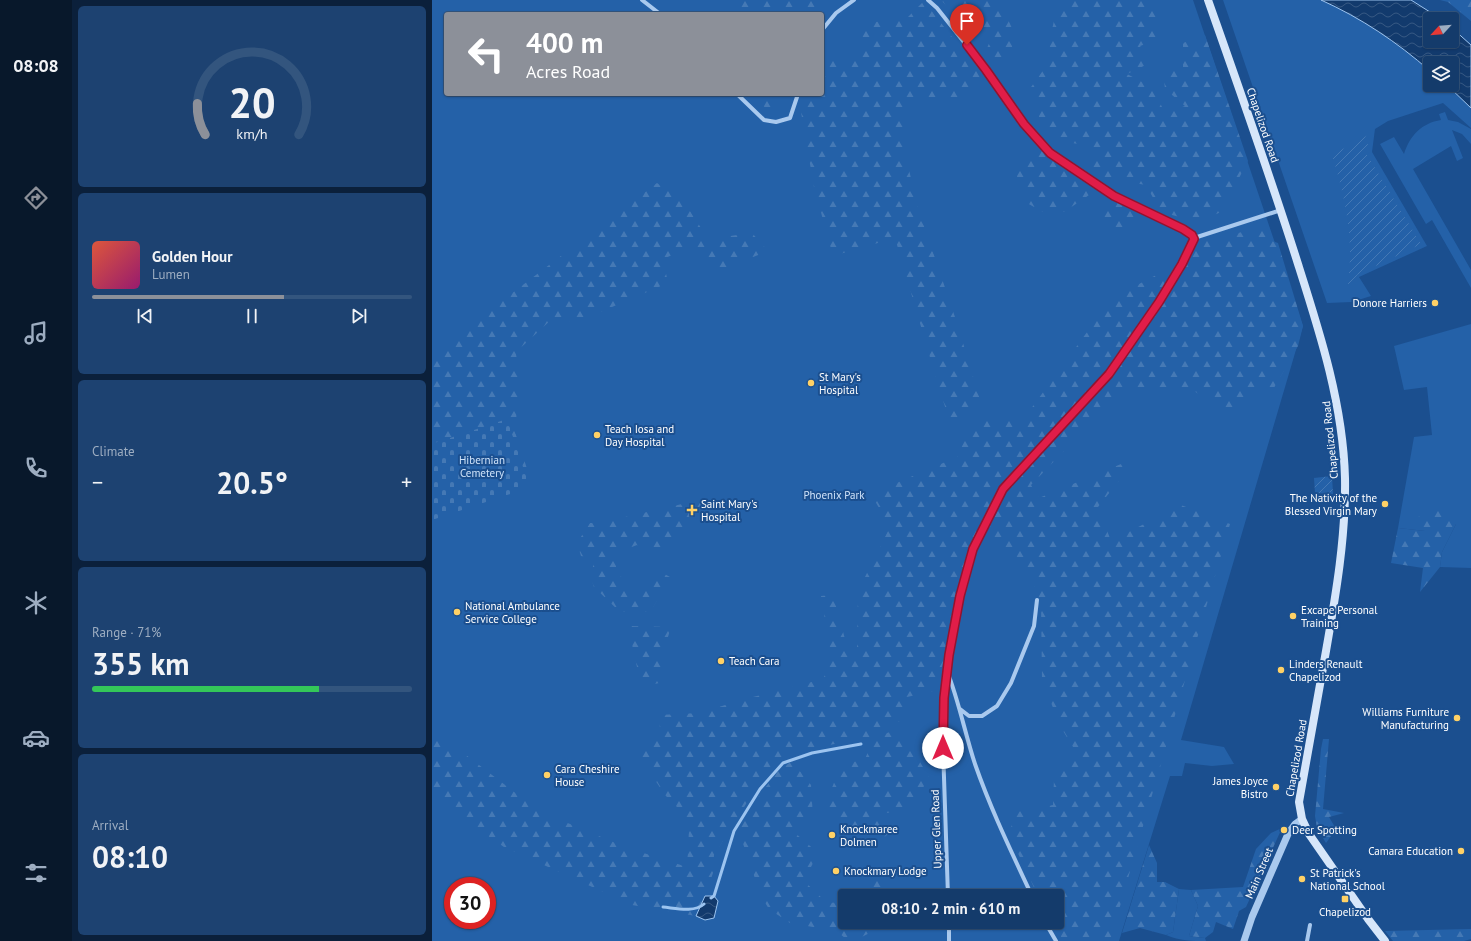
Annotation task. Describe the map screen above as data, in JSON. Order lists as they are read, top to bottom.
{
  "streets": {
    "main road": ["Chapelizod Road"],
    "street": ["Upper Glen Road", "Main Street"]
  },
  "crossings": [
    ["Chapelizod Road", "Main Street"]
  ],
  "parks": ["Hibernian Cemetery", "Phoenix Park"],
  "places": {
    "other": [
      "Donore Harriers",
      "St Mary's Hospital",
      "Teach Iosa and Day Hospital",
      "The Nativity of the Blessed Virgin Mary",
      "National Ambulance Service College",
      "Excape Personal Training",
      "Teach Cara",
      "Linders Renault Chapelizod",
      "Williams Furniture Manufacturing",
      "Cara Cheshire House",
      "James Joyce Bistro",
      "Deer Spotting",
      "Knockmaree Dolmen",
      "Camara Education",
      "Knockmary Lodge",
      "St Patrick's National School"
    ],
    "health": ["Saint Mary's Hospital"],
    "transit": ["Chapelizod"]
  },
  "north": "bottom left",
  "page": {
    "tabs": "08:08",
    "turn": ["400 m", "Acres Road"],
    "song": ["Golden Hour", "Lumen"],
    "tile": [
      "Climate",
      ["Range · 71%", "355 km"],
      ["Arrival", "08:10"]
    ],
    "heat": ["−", "20.5°", "+"],
    "limit": "30",
    "trip": "08:10 · 2 min · 610 m",
    "gauge": ["20", "km/h"]
  }
}
